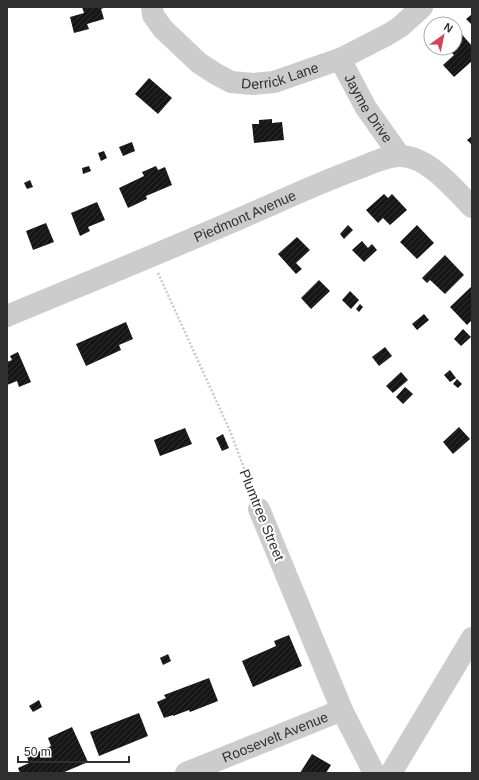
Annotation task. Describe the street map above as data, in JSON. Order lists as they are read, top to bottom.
{
  "streets": {
    "street": [
      "Derrick Lane",
      "Jayme Drive",
      "Piedmont Avenue",
      "Plumtree Street",
      "Roosevelt Avenue"
    ]
  },
  "crossings": [
    ["Derrick Lane", "Jayme Drive"],
    ["Jayme Drive", "Piedmont Avenue"],
    ["Piedmont Avenue", "Plumtree Street"],
    ["Plumtree Street", "Roosevelt Avenue"]
  ],
  "scale_bar": "50 m",
  "north": "top right"
}
